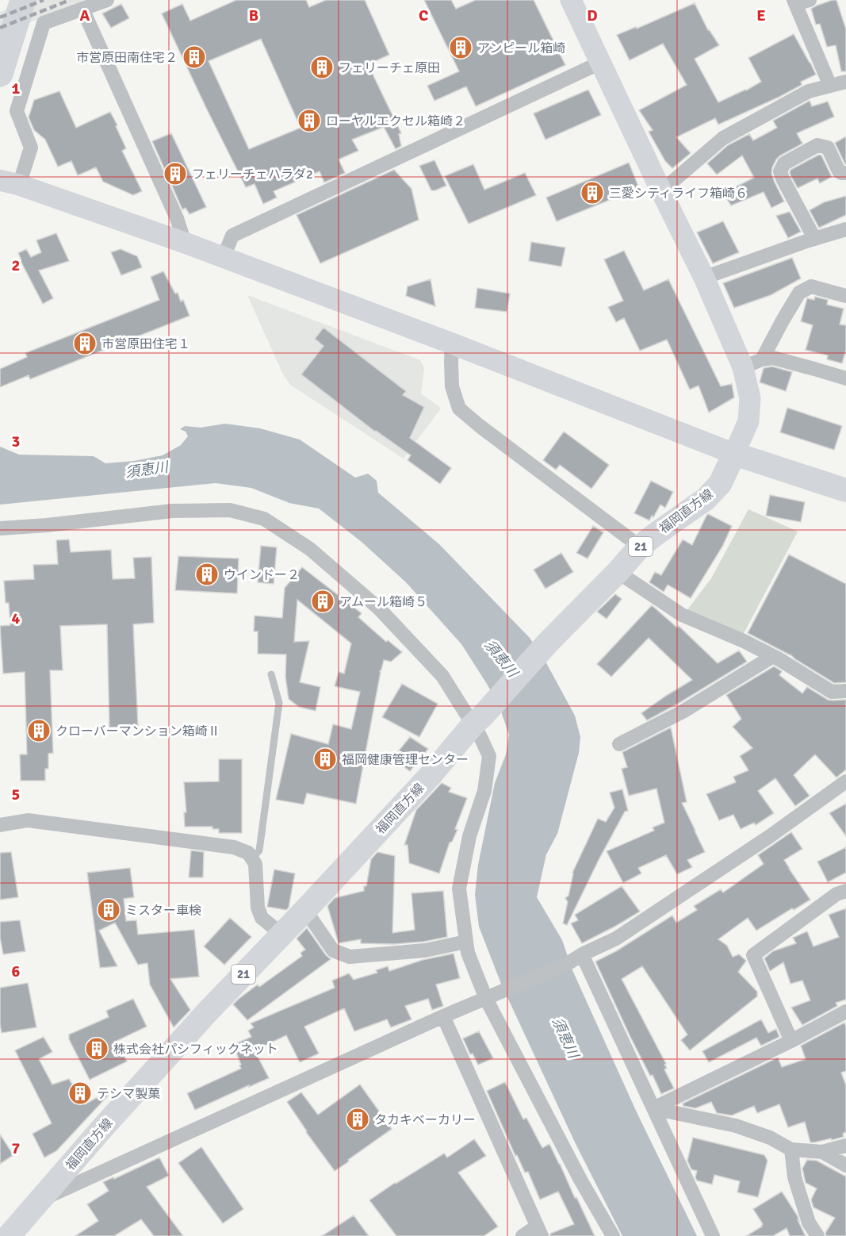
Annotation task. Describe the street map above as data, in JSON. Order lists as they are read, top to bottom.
{
  "streets": {
    "main road": ["福岡直方線", "21"]
  },
  "water": ["須恵川"],
  "places": {
    "building": [
      "アンピール箱崎",
      "市営原田南住宅２",
      "フェリーチェ原田",
      "ローヤルエクセル箱崎２",
      "フェリーチェハラダ2",
      "三愛シティライフ箱崎６",
      "市営原田住宅１",
      "ウインドー２",
      "アムール箱崎５",
      "クローバーマンション箱崎Ⅱ",
      "福岡健康管理センター",
      "ミスター車検",
      "株式会社パシフィックネット",
      "テシマ製菓",
      "タカキベーカリー"
    ]
  },
  "grid": {
    "columns": [
      "A",
      "B",
      "C",
      "D",
      "E"
    ],
    "rows": [
      "1",
      "2",
      "3",
      "4",
      "5",
      "6",
      "7"
    ]
  }
}
